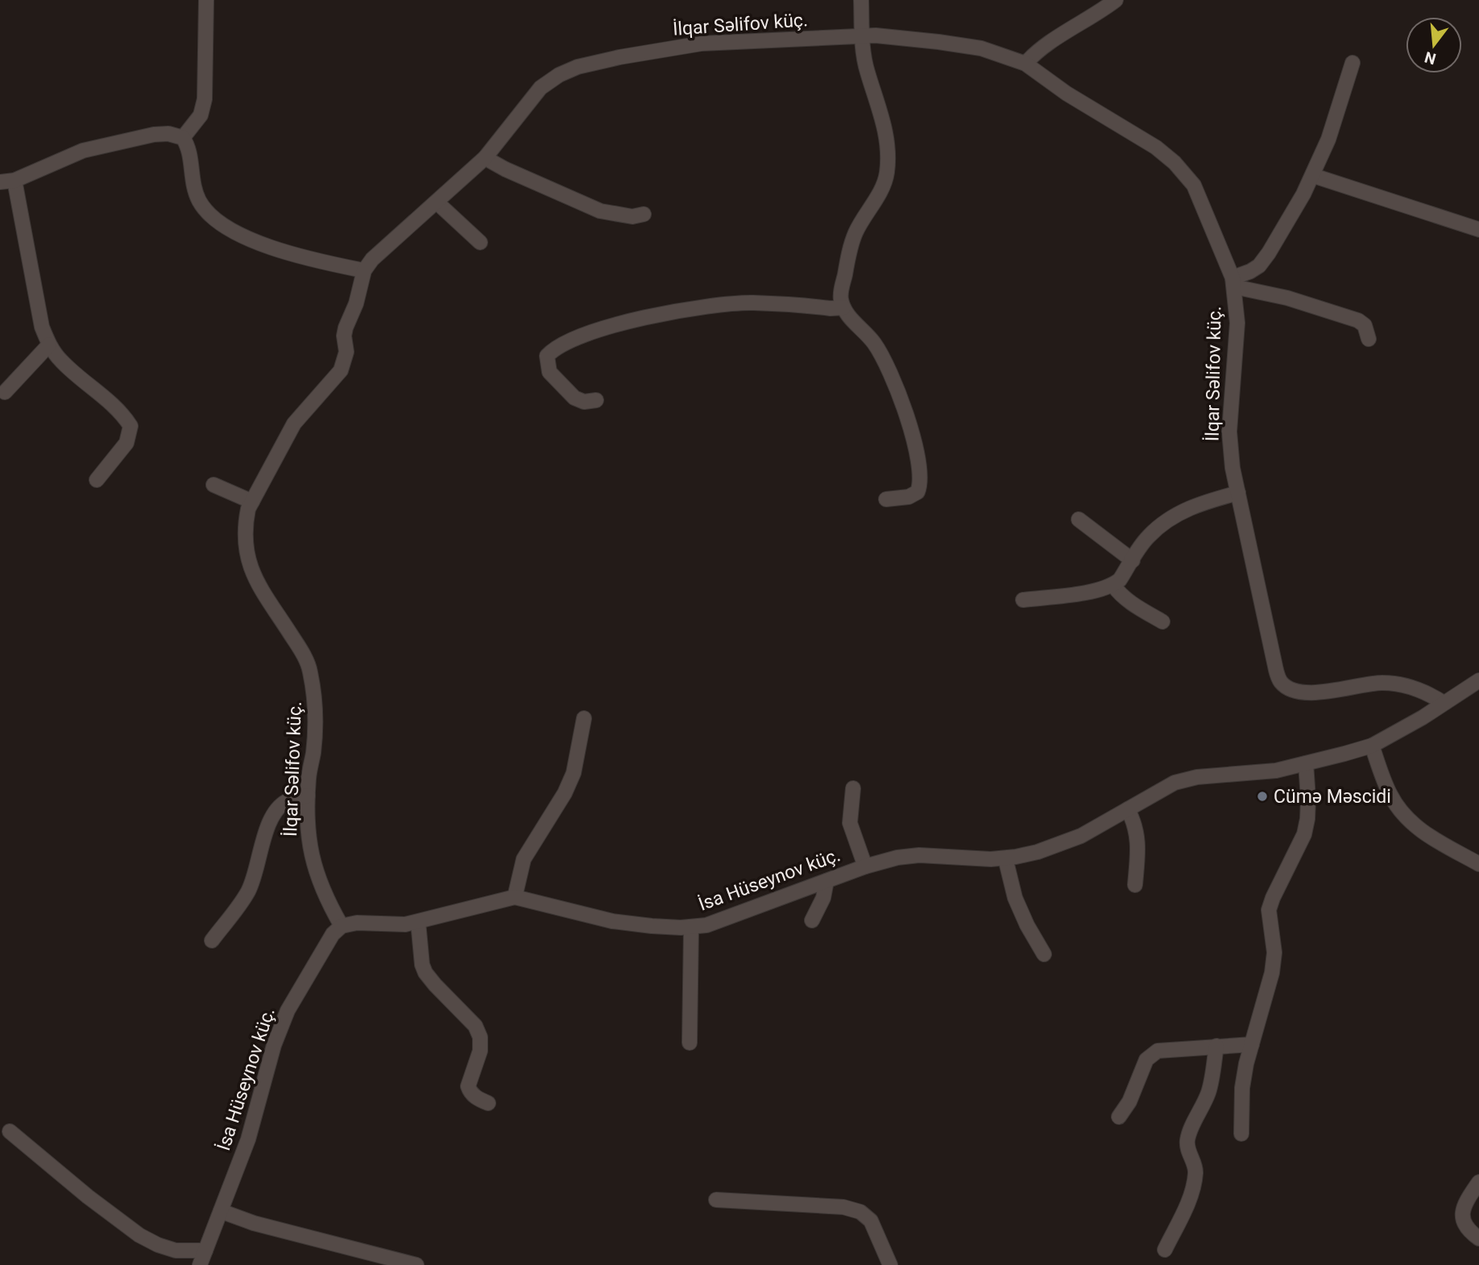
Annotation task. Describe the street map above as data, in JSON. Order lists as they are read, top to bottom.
{
  "streets": {
    "street": ["İlqar Səlifov küç.", "İsa Hüseynov küç."]
  },
  "crossings": [
    ["İlqar Səlifov küç.", "İsa Hüseynov küç."]
  ],
  "places": ["Cümə Məscidi"],
  "north": "bottom"
}
